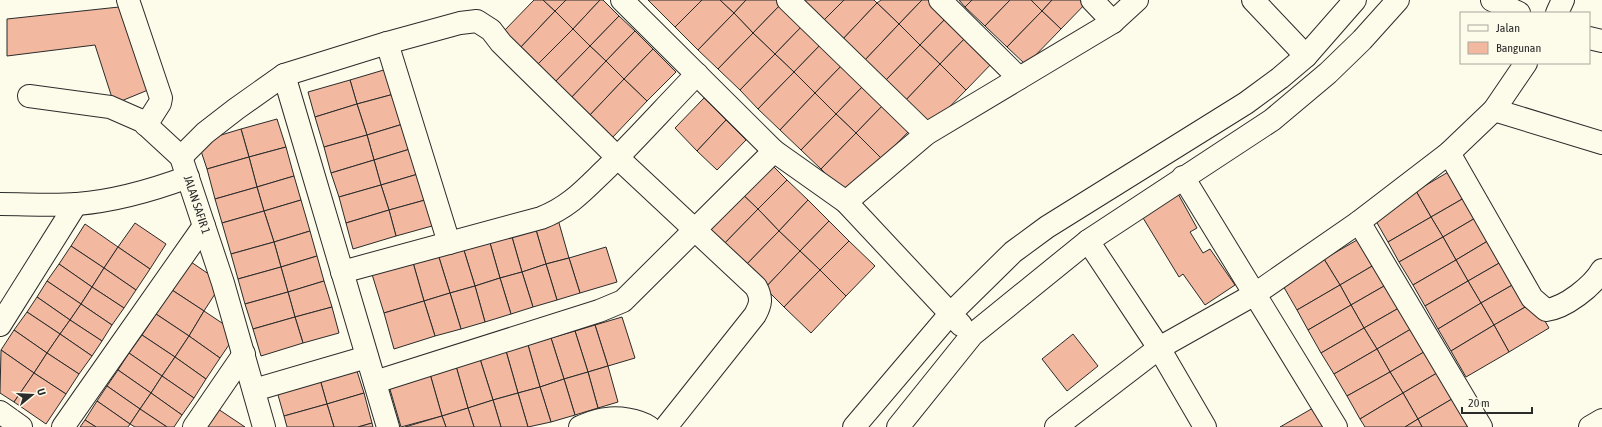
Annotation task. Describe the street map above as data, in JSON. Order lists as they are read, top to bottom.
{
  "streets": {
    "street": ["JALAN SAFIR 1"]
  },
  "legend": ["Jalan", "Bangunan"],
  "scale_bar": "20 m",
  "north": "right"
}
